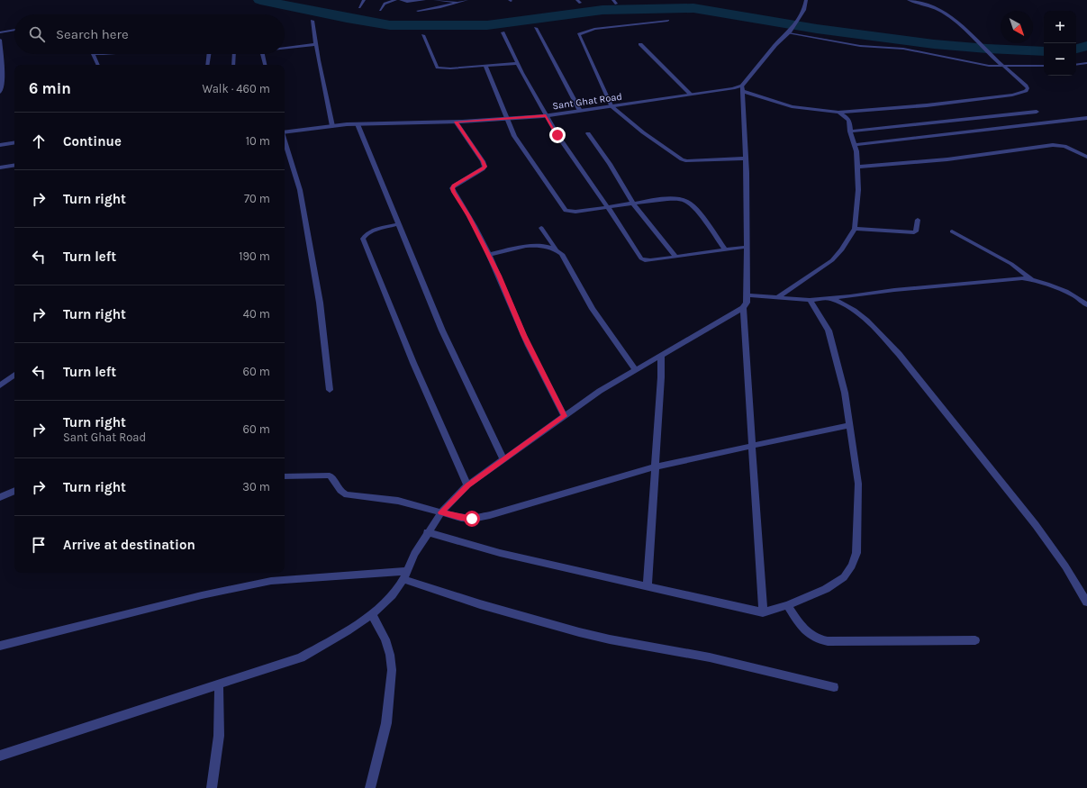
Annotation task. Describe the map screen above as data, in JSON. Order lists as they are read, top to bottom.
{
  "streets": {
    "street": ["Sant Ghat Road"]
  },
  "north": "bottom right",
  "page": {
    "map_buttons": ["+", "−"],
    "search": "Search here",
    "heading": ["6 min", "Walk · 460 m"],
    "list": [
      ["Continue", "10 m"],
      ["Turn right", "70 m"],
      ["Turn left", "190 m"],
      ["Turn right", "40 m"],
      ["Turn left", "60 m"],
      ["Turn right", "Sant Ghat Road", "60 m"],
      ["Turn right", "30 m"],
      "Arrive at destination"
    ]
  }
}
